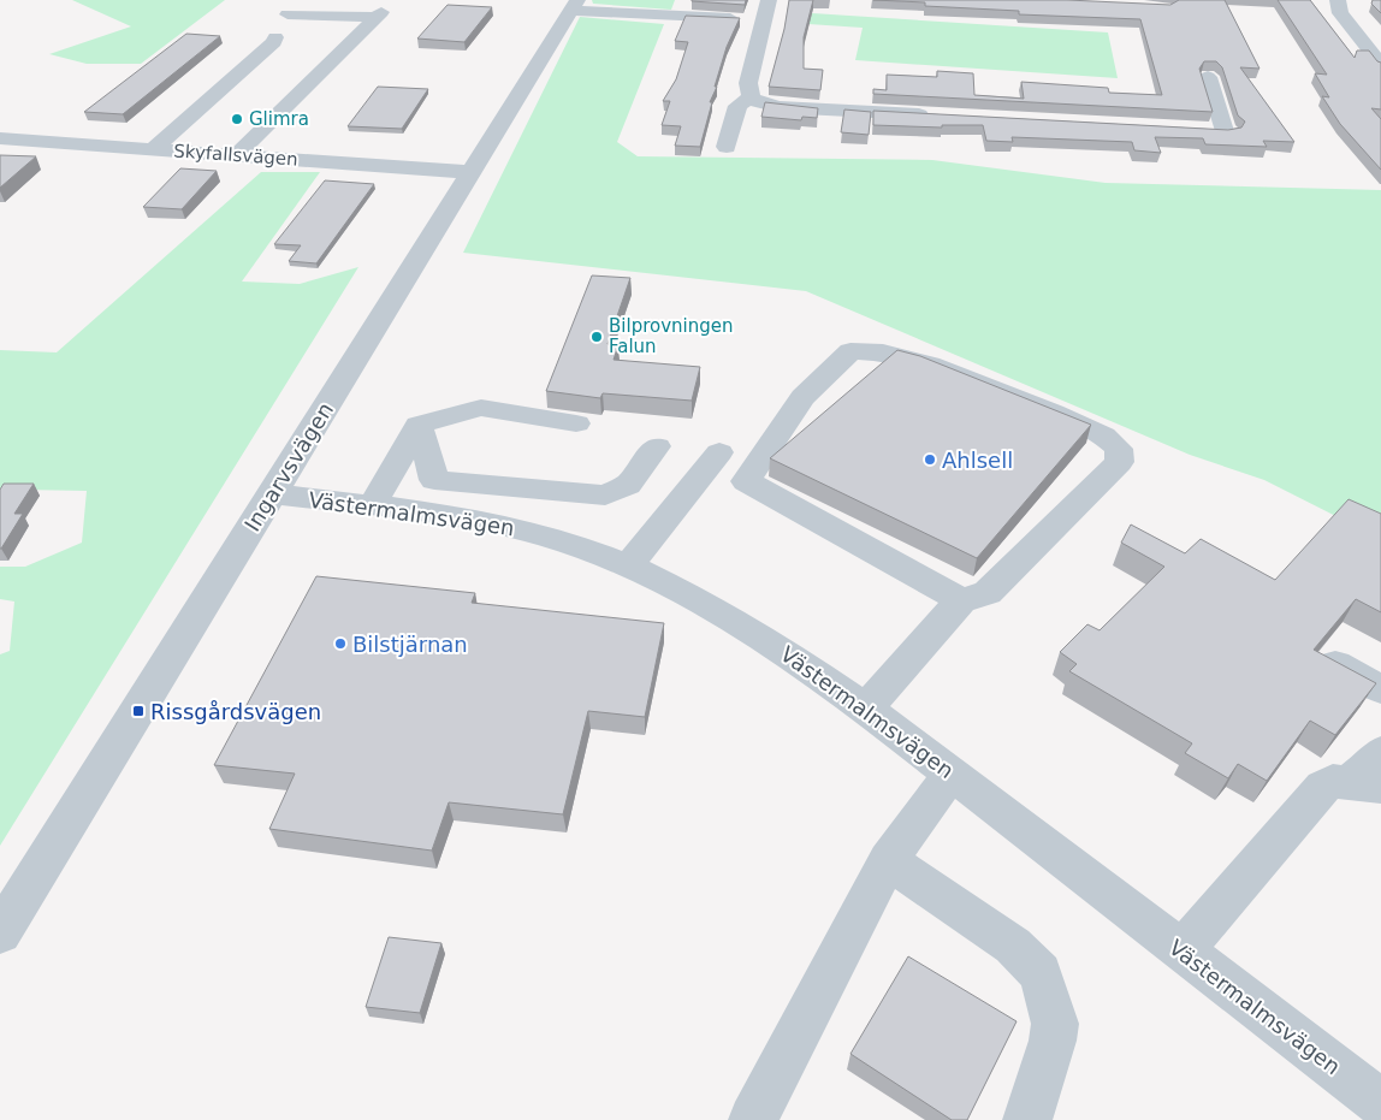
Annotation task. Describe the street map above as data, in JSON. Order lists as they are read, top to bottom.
{
  "streets": {
    "street": ["Skyfallsvägen", "Ingarvsvägen", "Västermalmsvägen"]
  },
  "crossings": [
    ["Skyfallsvägen", "Ingarvsvägen"],
    ["Ingarvsvägen", "Västermalmsvägen"]
  ],
  "places": {
    "other": [
      "Glimra",
      "Bilprovningen Falun",
      "Ahlsell",
      "Bilstjärnan"
    ],
    "transit": ["Rissgårdsvägen"]
  }
}
